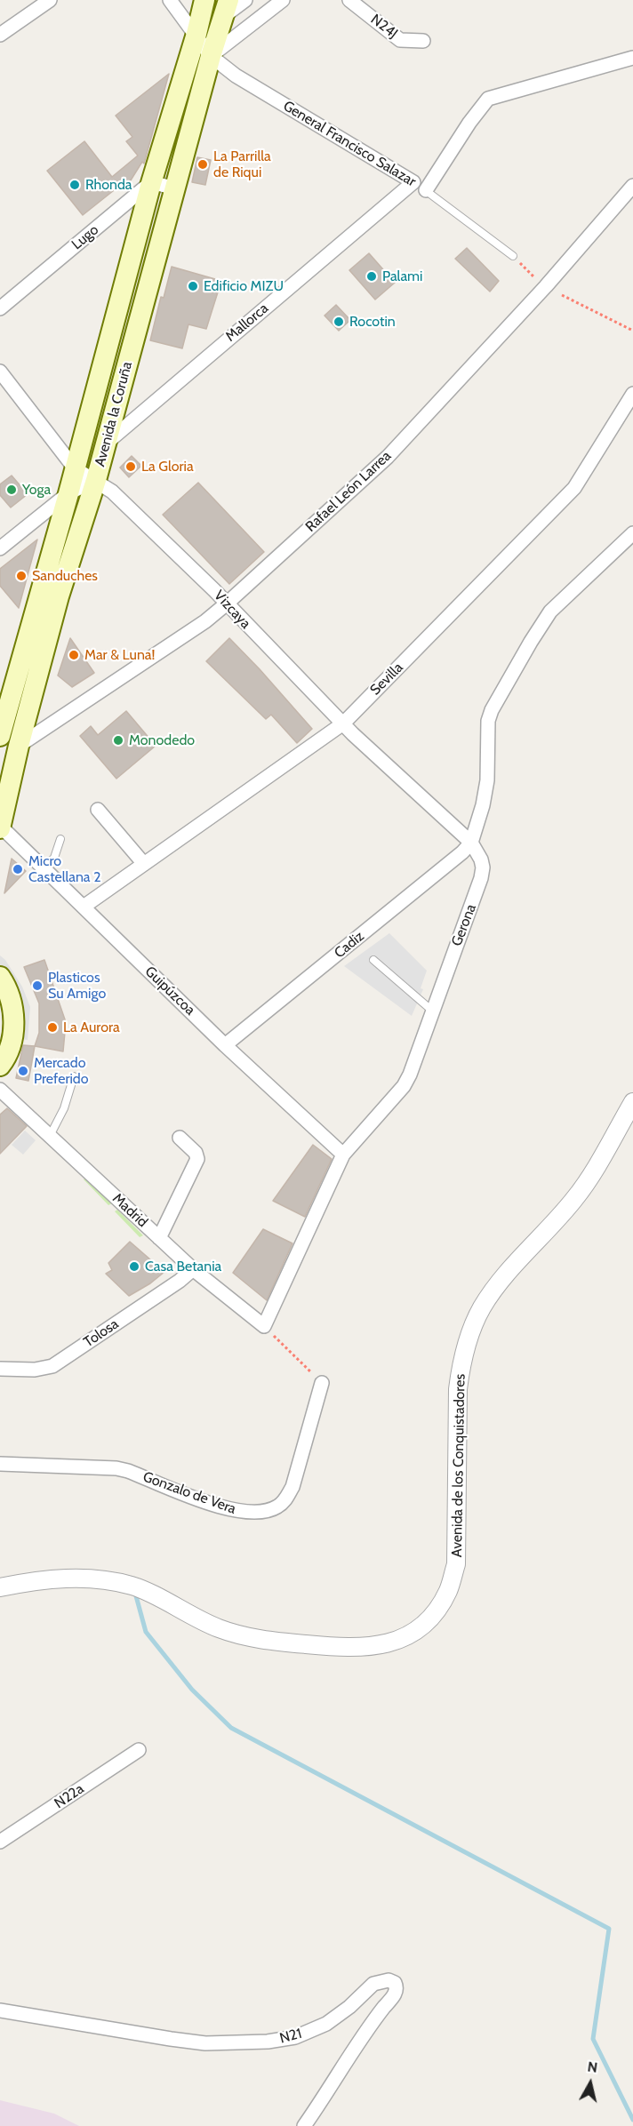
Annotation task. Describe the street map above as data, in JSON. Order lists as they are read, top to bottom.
{
  "streets": {
    "main road": ["Avenida la Coruña"],
    "street": [
      "N24J",
      "General Francisco Salazar",
      "Lugo",
      "Mallorca",
      "Rafael León Larrea",
      "Vizcaya",
      "Sevilla",
      "Gerona",
      "Cadiz",
      "Guipúzcoa",
      "Madrid",
      "Tolosa",
      "Avenida de los Conquistadores",
      "Gonzalo de Vera",
      "N22a",
      "N21"
    ]
  },
  "crossings": [
    ["General Francisco Salazar", "Mallorca"],
    ["General Francisco Salazar", "Avenida la Coruña"],
    ["Lugo", "Avenida la Coruña"],
    ["Mallorca", "Avenida la Coruña"],
    ["Avenida la Coruña", "Rafael León Larrea"],
    ["Avenida la Coruña", "Vizcaya"],
    ["Avenida la Coruña", "Guipúzcoa"],
    ["Rafael León Larrea", "Vizcaya"],
    ["Vizcaya", "Sevilla"],
    ["Vizcaya", "Gerona"],
    ["Vizcaya", "Cadiz"],
    ["Sevilla", "Guipúzcoa"],
    ["Gerona", "Cadiz"],
    ["Gerona", "Guipúzcoa"],
    ["Gerona", "Madrid"],
    ["Cadiz", "Guipúzcoa"],
    ["Madrid", "Tolosa"]
  ],
  "places": [
    "La Parrilla de Riqui",
    "Rhonda",
    "Palami",
    "Edificio MIZU",
    "Rocotin",
    "La Gloria",
    "Yoga",
    "Sanduches",
    "Mar & Luna!",
    "Monodedo",
    "Micro Castellana 2",
    "Plasticos Su Amigo",
    "La Aurora",
    "Mercado Preferido",
    "Casa Betania"
  ],
  "north": "top"
}
